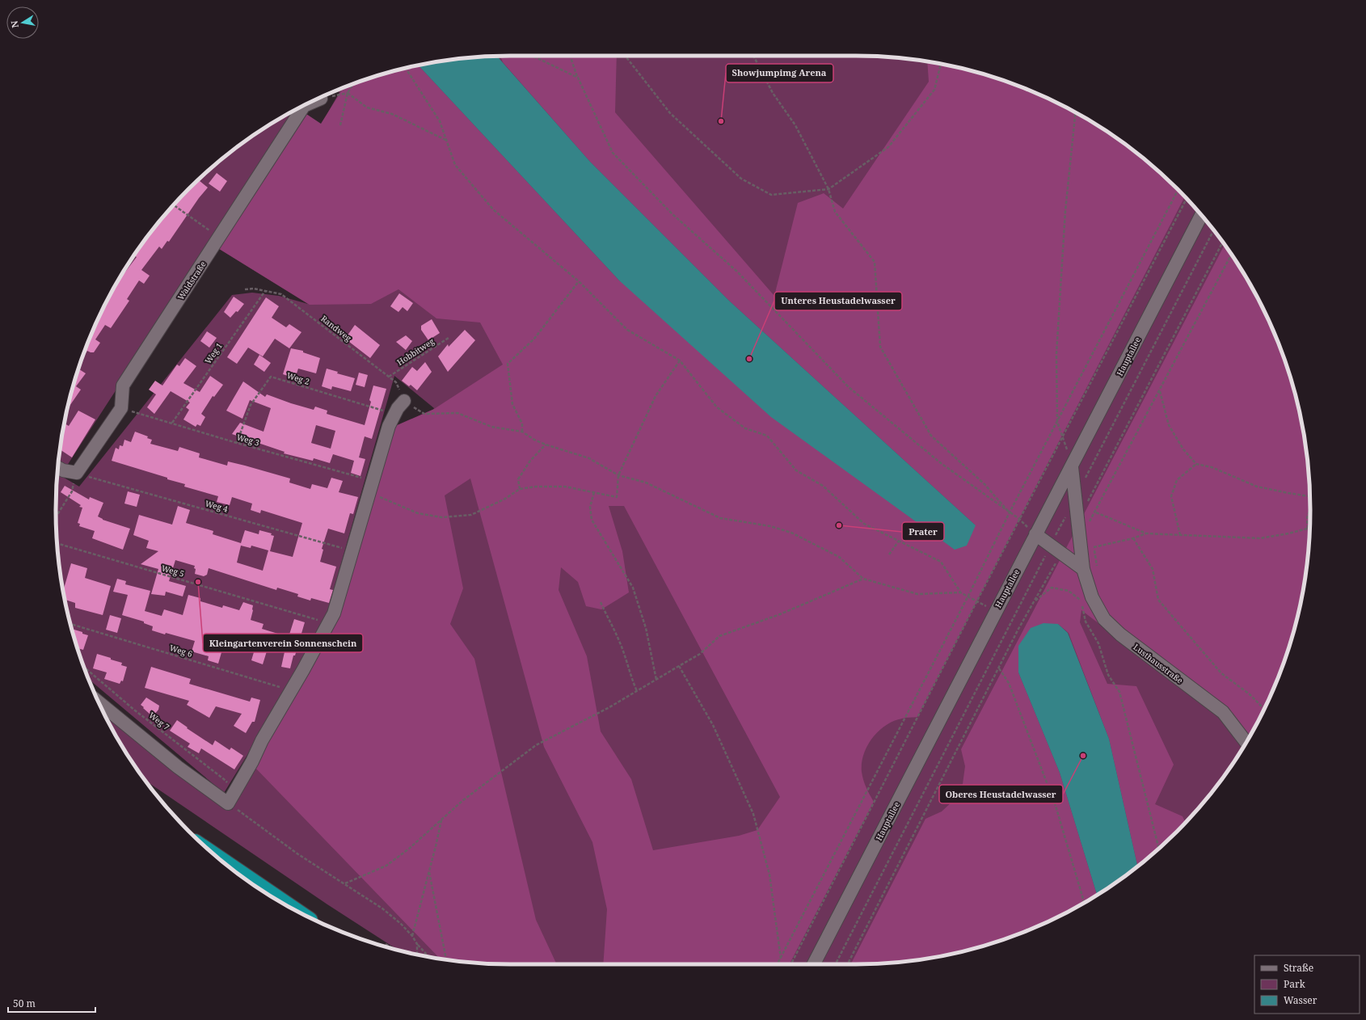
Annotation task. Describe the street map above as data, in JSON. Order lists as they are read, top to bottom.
{
  "streets": {
    "street": ["Waldstraße", "Hauptallee", "Lusthausstraße"],
    "path": [
      "Randweg",
      "Hobbitweg",
      "Weg 1",
      "Weg 2",
      "Weg 3",
      "Weg 4",
      "Weg 5",
      "Weg 6",
      "Weg 7"
    ]
  },
  "crossings": [
    ["Waldstraße", "Weg 3"],
    ["Waldstraße", "Weg 4"],
    ["Randweg", "Hobbitweg"],
    ["Randweg", "Weg 1"],
    ["Weg 1", "Weg 3"],
    ["Hauptallee", "Lusthausstraße"],
    ["Weg 2", "Weg 3"]
  ],
  "places": [
    "Showjumpimg Arena",
    "Unteres Heustadelwasser",
    "Prater",
    "Kleingartenverein Sonnenschein",
    "Oberes Heustadelwasser"
  ],
  "legend": ["Straße", "Park", "Wasser"],
  "scale_bar": "50 m",
  "north": "left"
}
